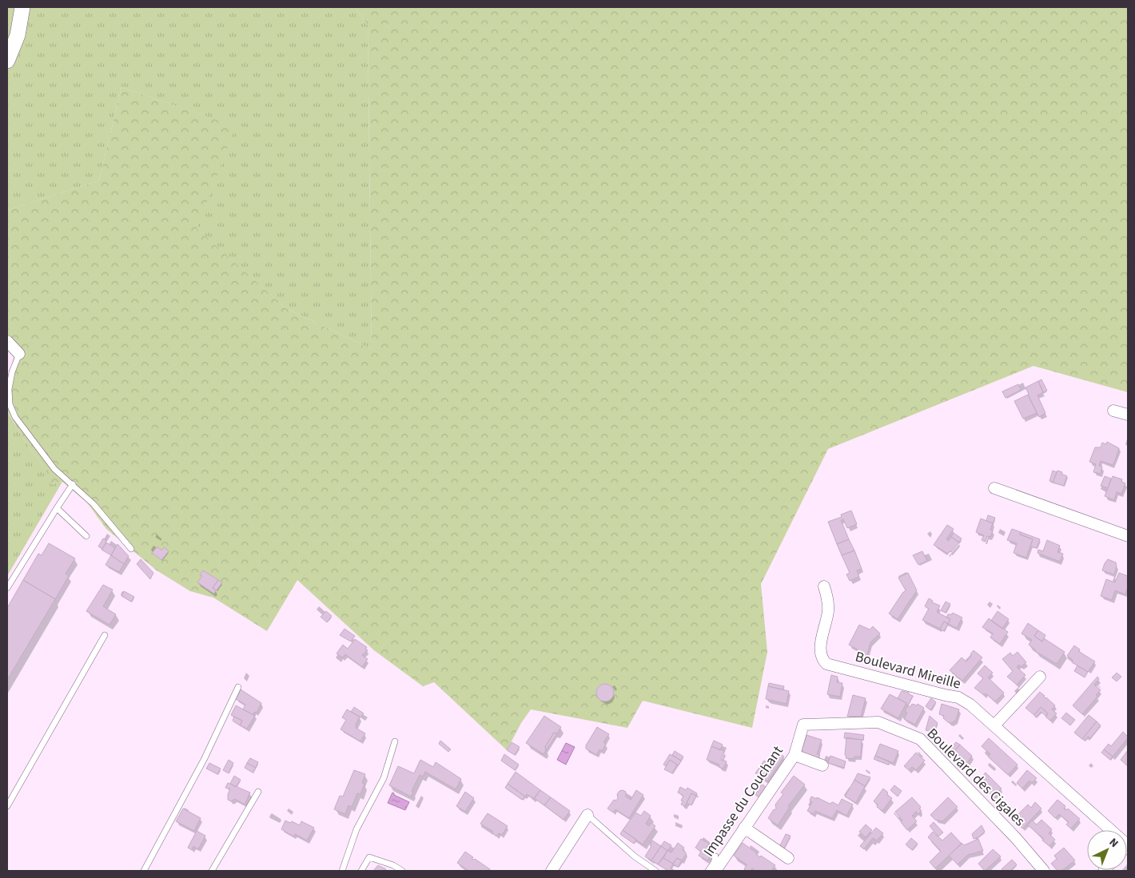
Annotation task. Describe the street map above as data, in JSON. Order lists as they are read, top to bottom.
{
  "streets": {
    "street": ["Boulevard Mireille", "Boulevard des Cigales", "Impasse du Couchant"]
  },
  "crossings": [
    ["Boulevard des Cigales", "Impasse du Couchant"]
  ],
  "north": "top right"
}
